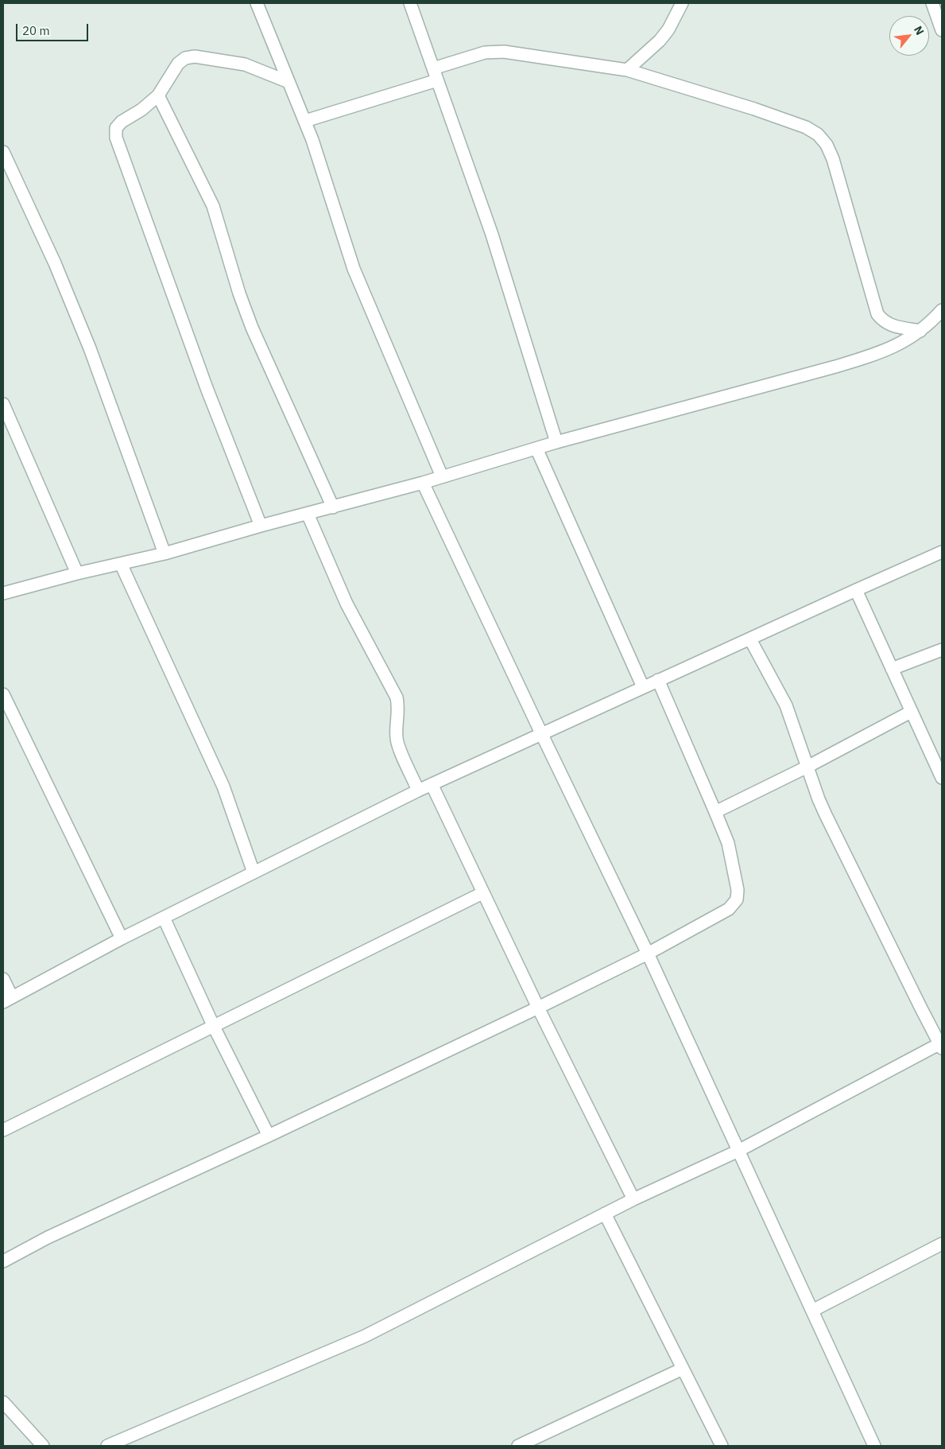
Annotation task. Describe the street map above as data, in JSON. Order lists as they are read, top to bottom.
{
  "scale_bar": "20 m",
  "north": "top right"
}
